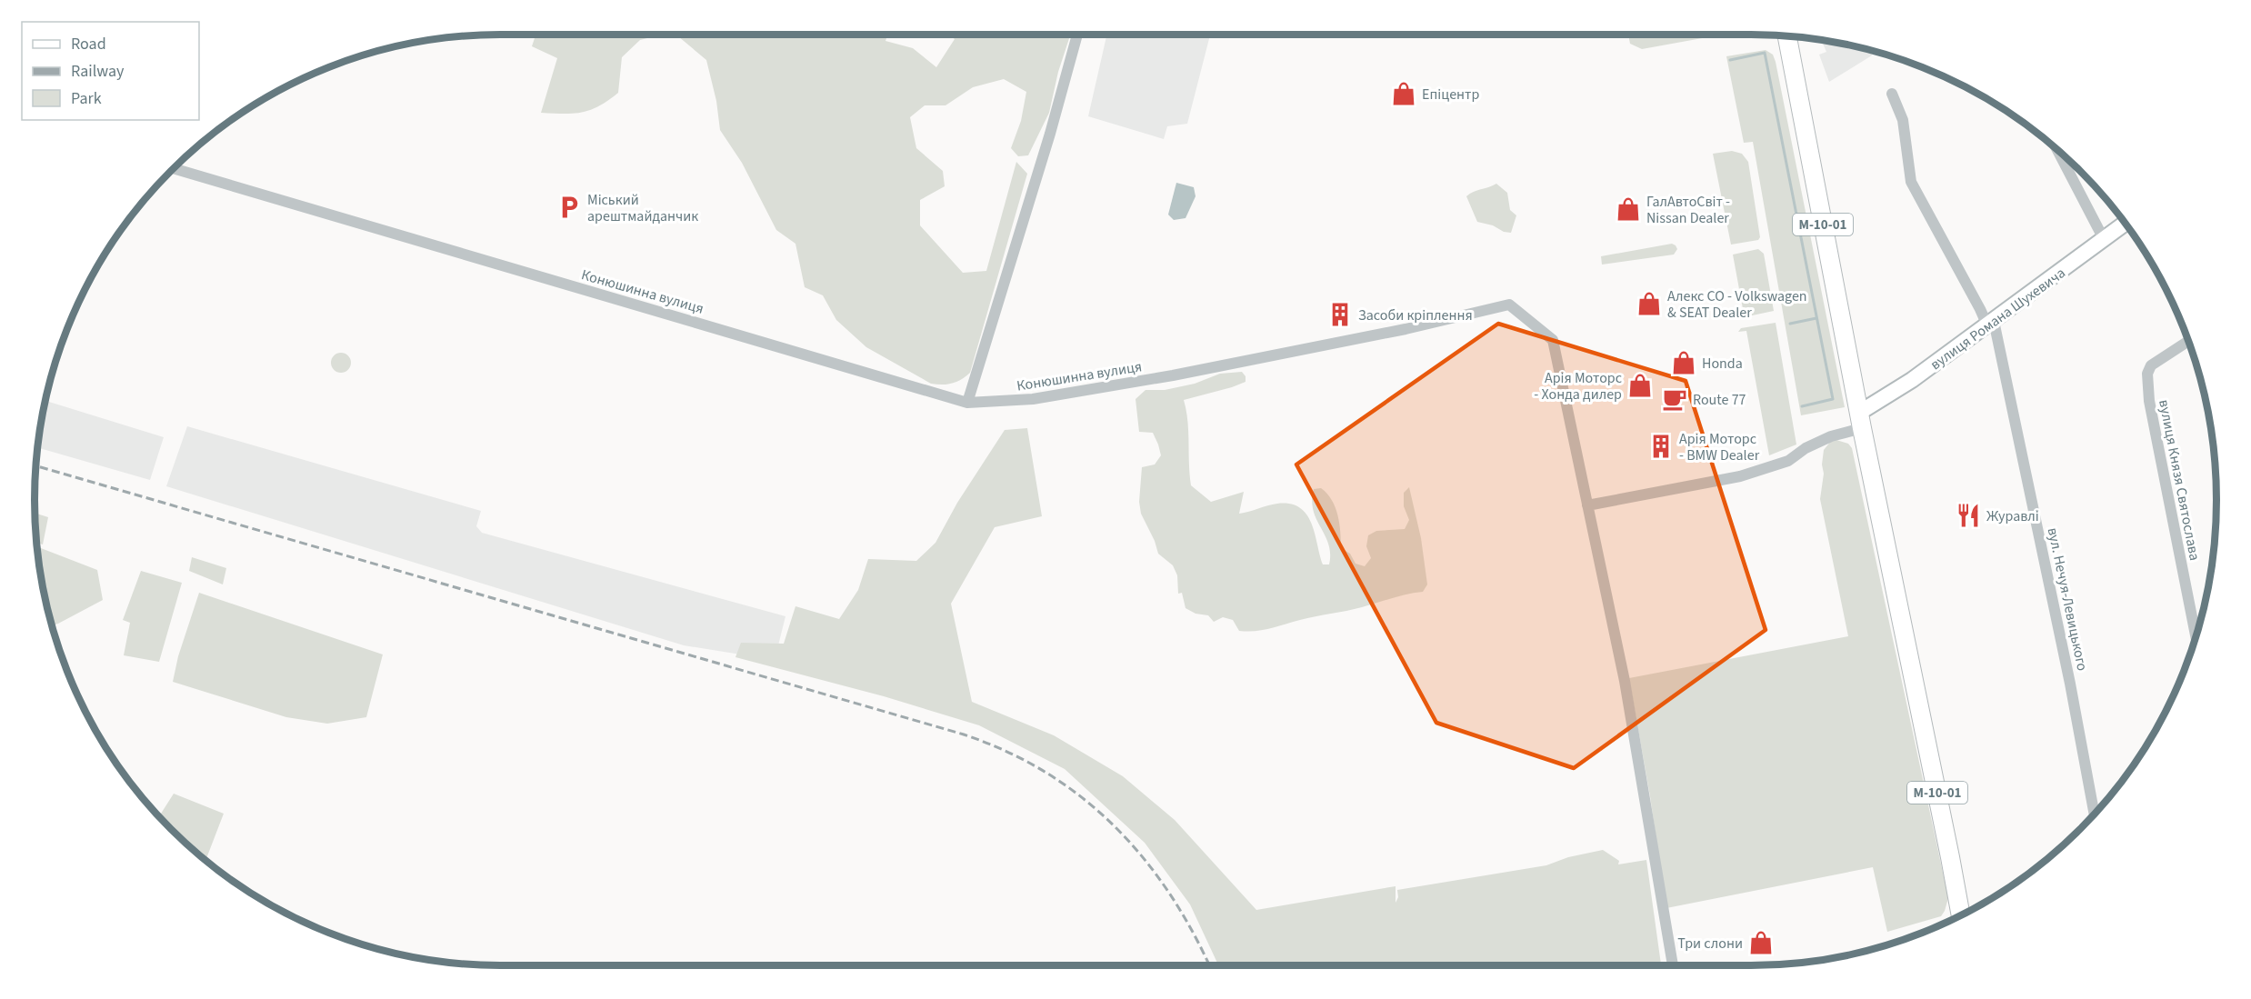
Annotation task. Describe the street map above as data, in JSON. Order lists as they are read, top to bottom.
{
  "streets": {
    "highway": ["М-10-01"],
    "main road": ["вулиця Романа Шухевича"],
    "street": ["Конюшинна вулиця", "вулиця Князя Святослава", "вул. Нечуя-Левицького"]
  },
  "crossings": [
    ["М-10-01", "вулиця Романа Шухевича"],
    ["вулиця Романа Шухевича", "вул. Нечуя-Левицького"]
  ],
  "places": {
    "shop": [
      "Епіцентр",
      "ГалАвтоСвіт - Nissan Dealer",
      "Алекс CO - Volkswagen & SEAT Dealer",
      "Honda",
      "Арія Моторс - Хонда дилер",
      "Три слони"
    ],
    "parking": ["Міський арештмайданчик"],
    "building": ["Засоби кріплення", "Арія Моторс - BMW Dealer"],
    "cafe": ["Route 77"],
    "restaurant": ["Журавлі"]
  },
  "legend": ["Road", "Railway", "Park"]
}
